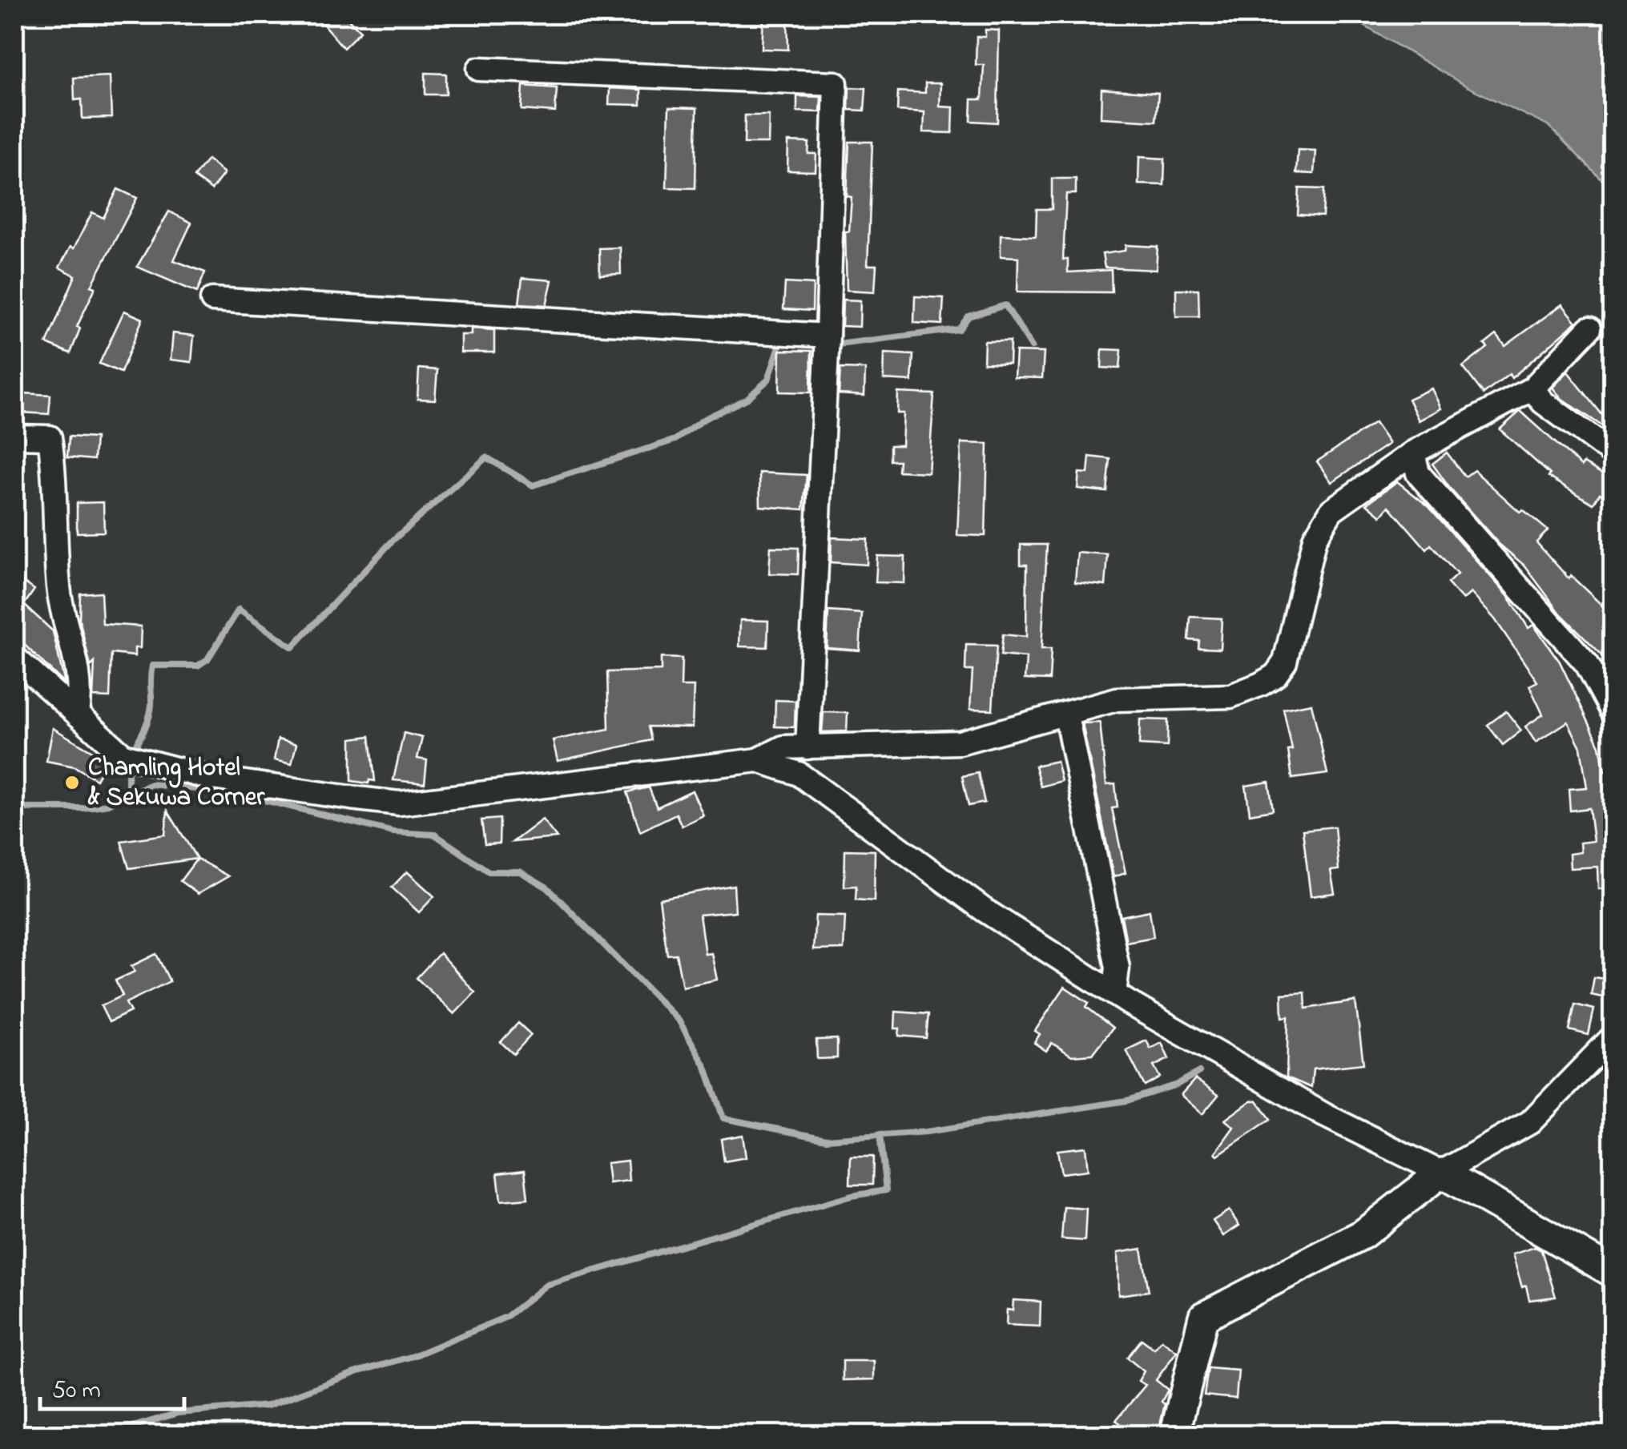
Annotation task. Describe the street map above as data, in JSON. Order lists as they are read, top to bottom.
{
  "places": ["Chamling Hotel & Sekuwa Corner"],
  "scale_bar": "50 m"
}
